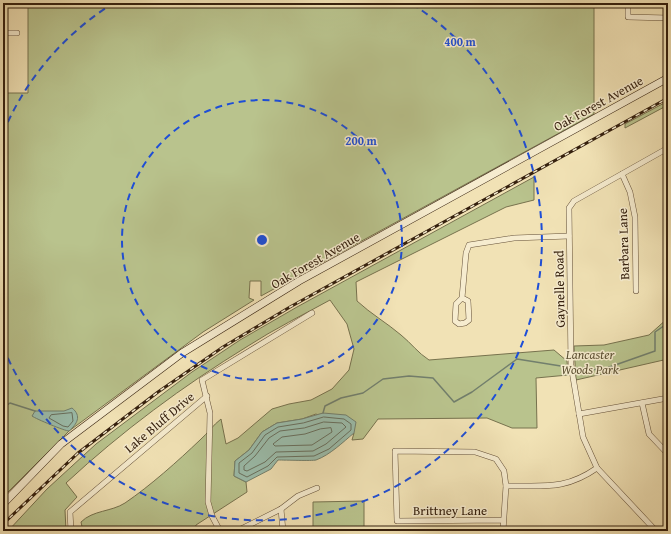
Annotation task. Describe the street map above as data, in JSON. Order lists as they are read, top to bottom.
{
  "streets": {
    "street": [
      "Oak Forest Avenue",
      "Barbara Lane",
      "Gaynelle Road",
      "Lake Bluff Drive",
      "Brittney Lane"
    ]
  },
  "crossings": [
    ["Barbara Lane", "Gaynelle Road"]
  ],
  "parks": ["Lancaster Woods Park"],
  "rings": ["400 m", "200 m"]
}
